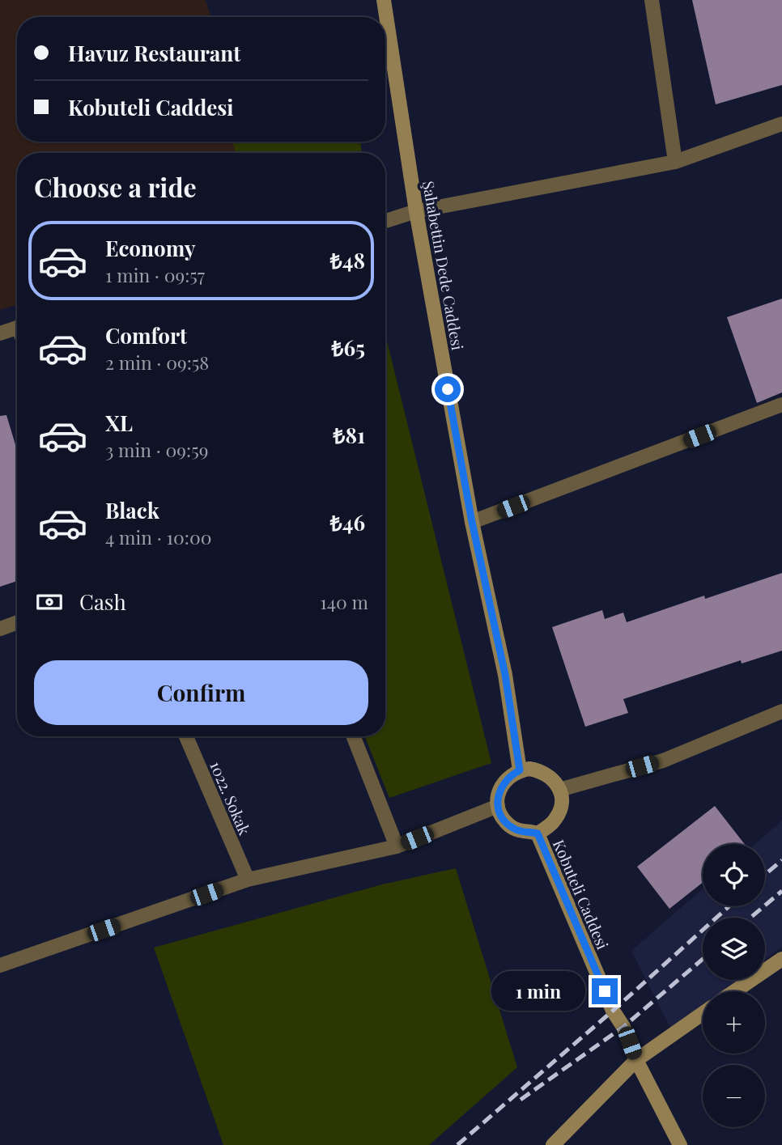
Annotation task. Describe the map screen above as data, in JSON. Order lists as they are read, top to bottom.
{
  "streets": {
    "street": ["Şahabettin Dede Caddesi", "1022. Sokak", "Kobuteli Caddesi"]
  },
  "crossings": [
    ["Şahabettin Dede Caddesi", "Kobuteli Caddesi"]
  ],
  "page": {
    "banner": ["Havuz Restaurant", "Kobuteli Caddesi"],
    "heading": "Choose a ride",
    "list": [
      {
        "name": "Economy",
        "note": "1 min · 09:57",
        "value": "₺48"
      },
      {
        "name": "Comfort",
        "note": "2 min · 09:58",
        "value": "₺65"
      },
      {
        "name": "XL",
        "note": "3 min · 09:59",
        "value": "₺81"
      },
      {
        "name": "Black",
        "note": "4 min · 10:00",
        "value": "₺46"
      }
    ],
    "pay": ["Cash", "140 m"],
    "buttons": "Confirm",
    "map_buttons": ["+", "−"],
    "bubble": "1 min"
  }
}
